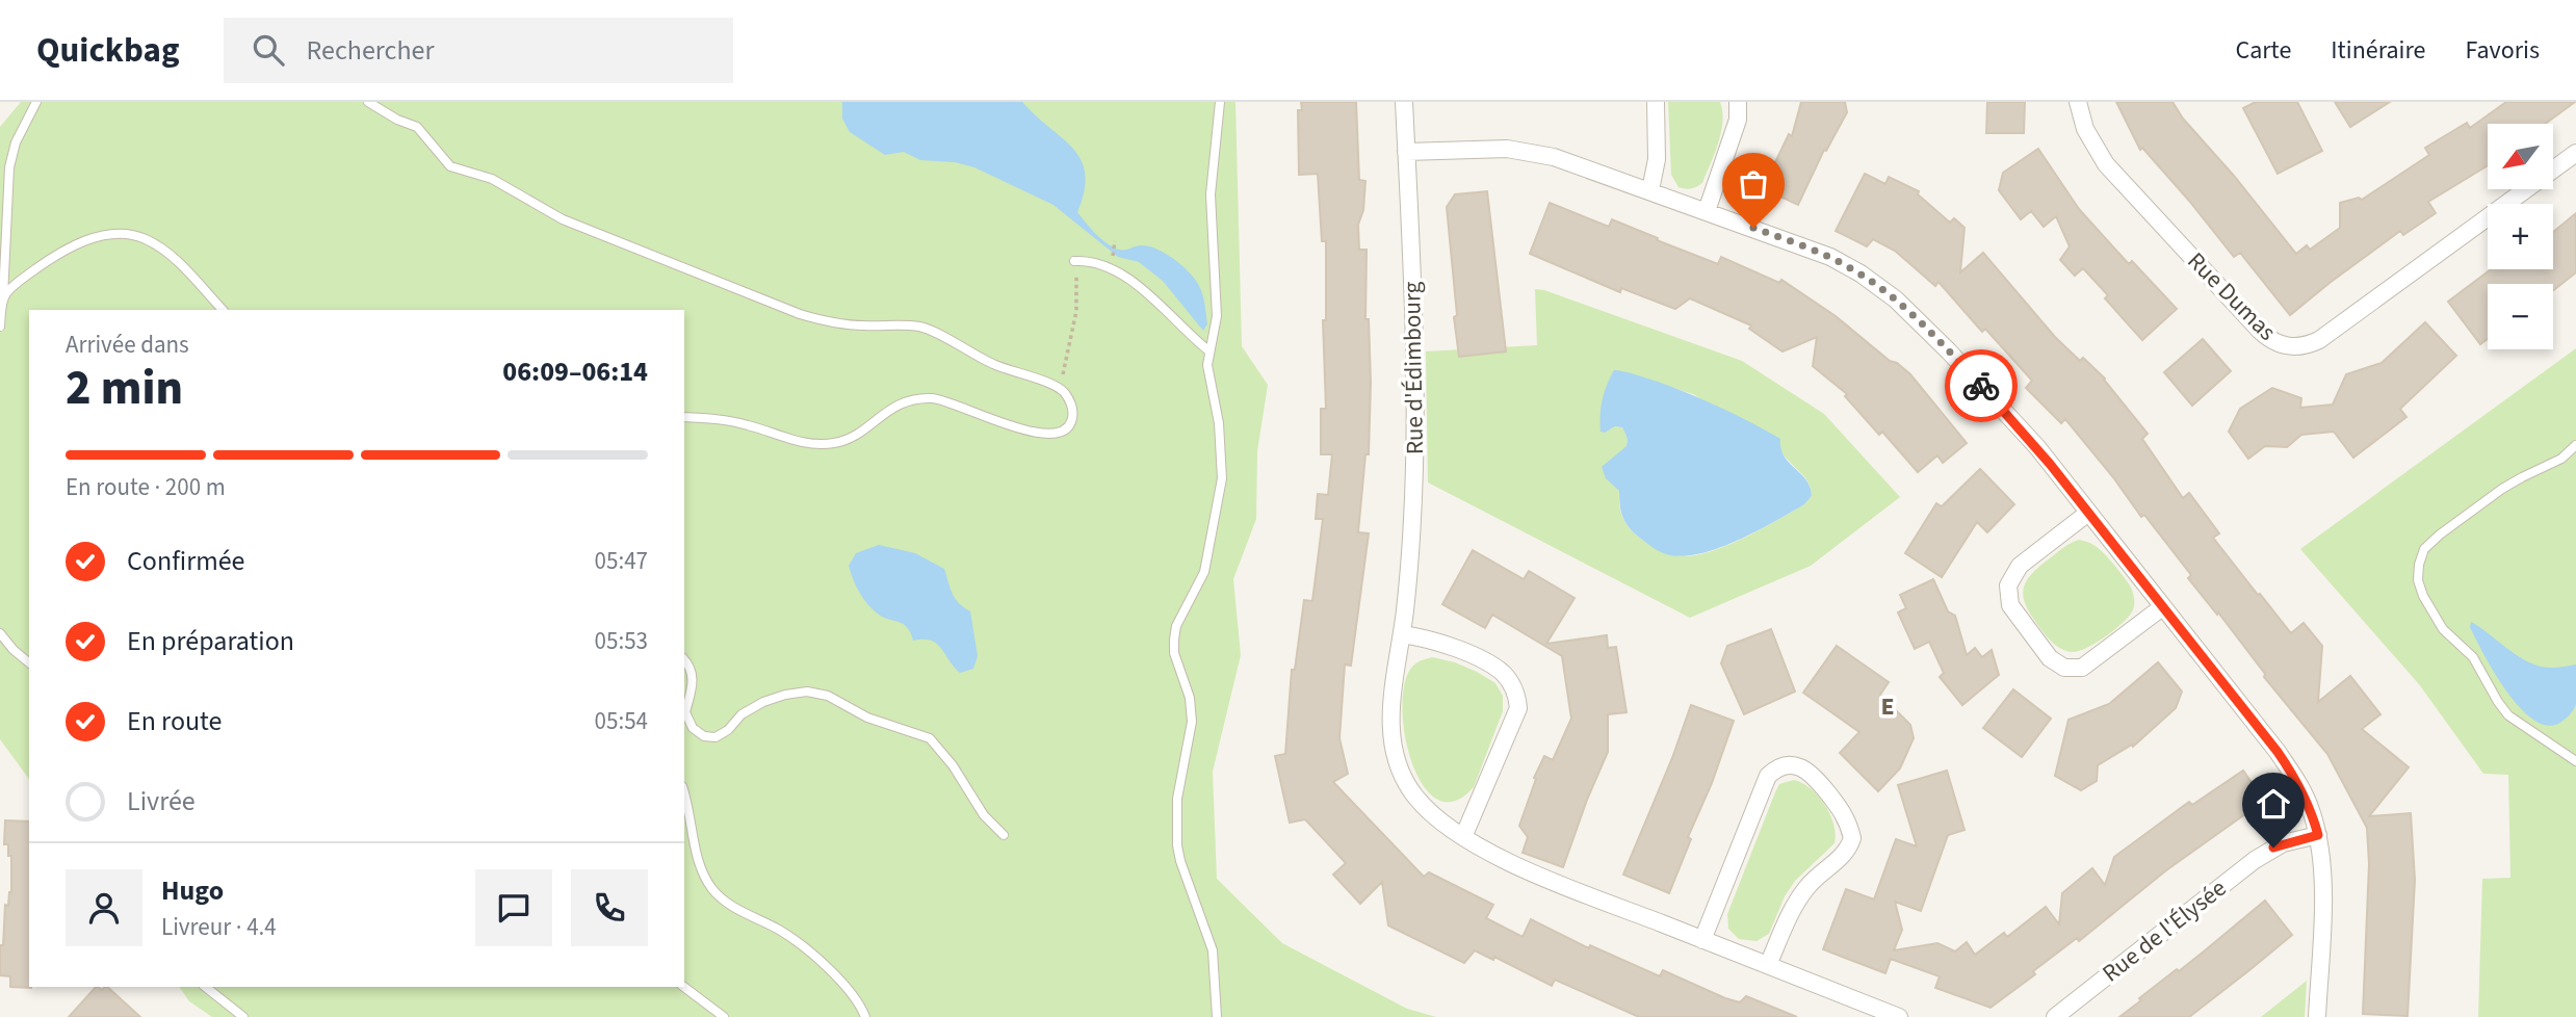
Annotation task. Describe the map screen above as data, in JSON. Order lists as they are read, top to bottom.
{
  "streets": {
    "street": ["Rue Dumas", "Rue d'Édimbourg", "Rue de l'Élysée"]
  },
  "districts": ["E"],
  "north": "bottom left",
  "page": {
    "header": "Quickbag",
    "search": "Rechercher",
    "nav": ["Carte", "Itinéraire", "Favoris"],
    "map_buttons": ["+", "−"],
    "heading": ["2 min", "Arrivée dans", "06:09–06:14"],
    "panel": ["Hugo", "Livreur · 4.4"],
    "bar": "En route · 200 m",
    "list": [
      ["Confirmée", "05:47"],
      ["En préparation", "05:53"],
      ["En route", "05:54"],
      "Livrée"
    ]
  }
}
